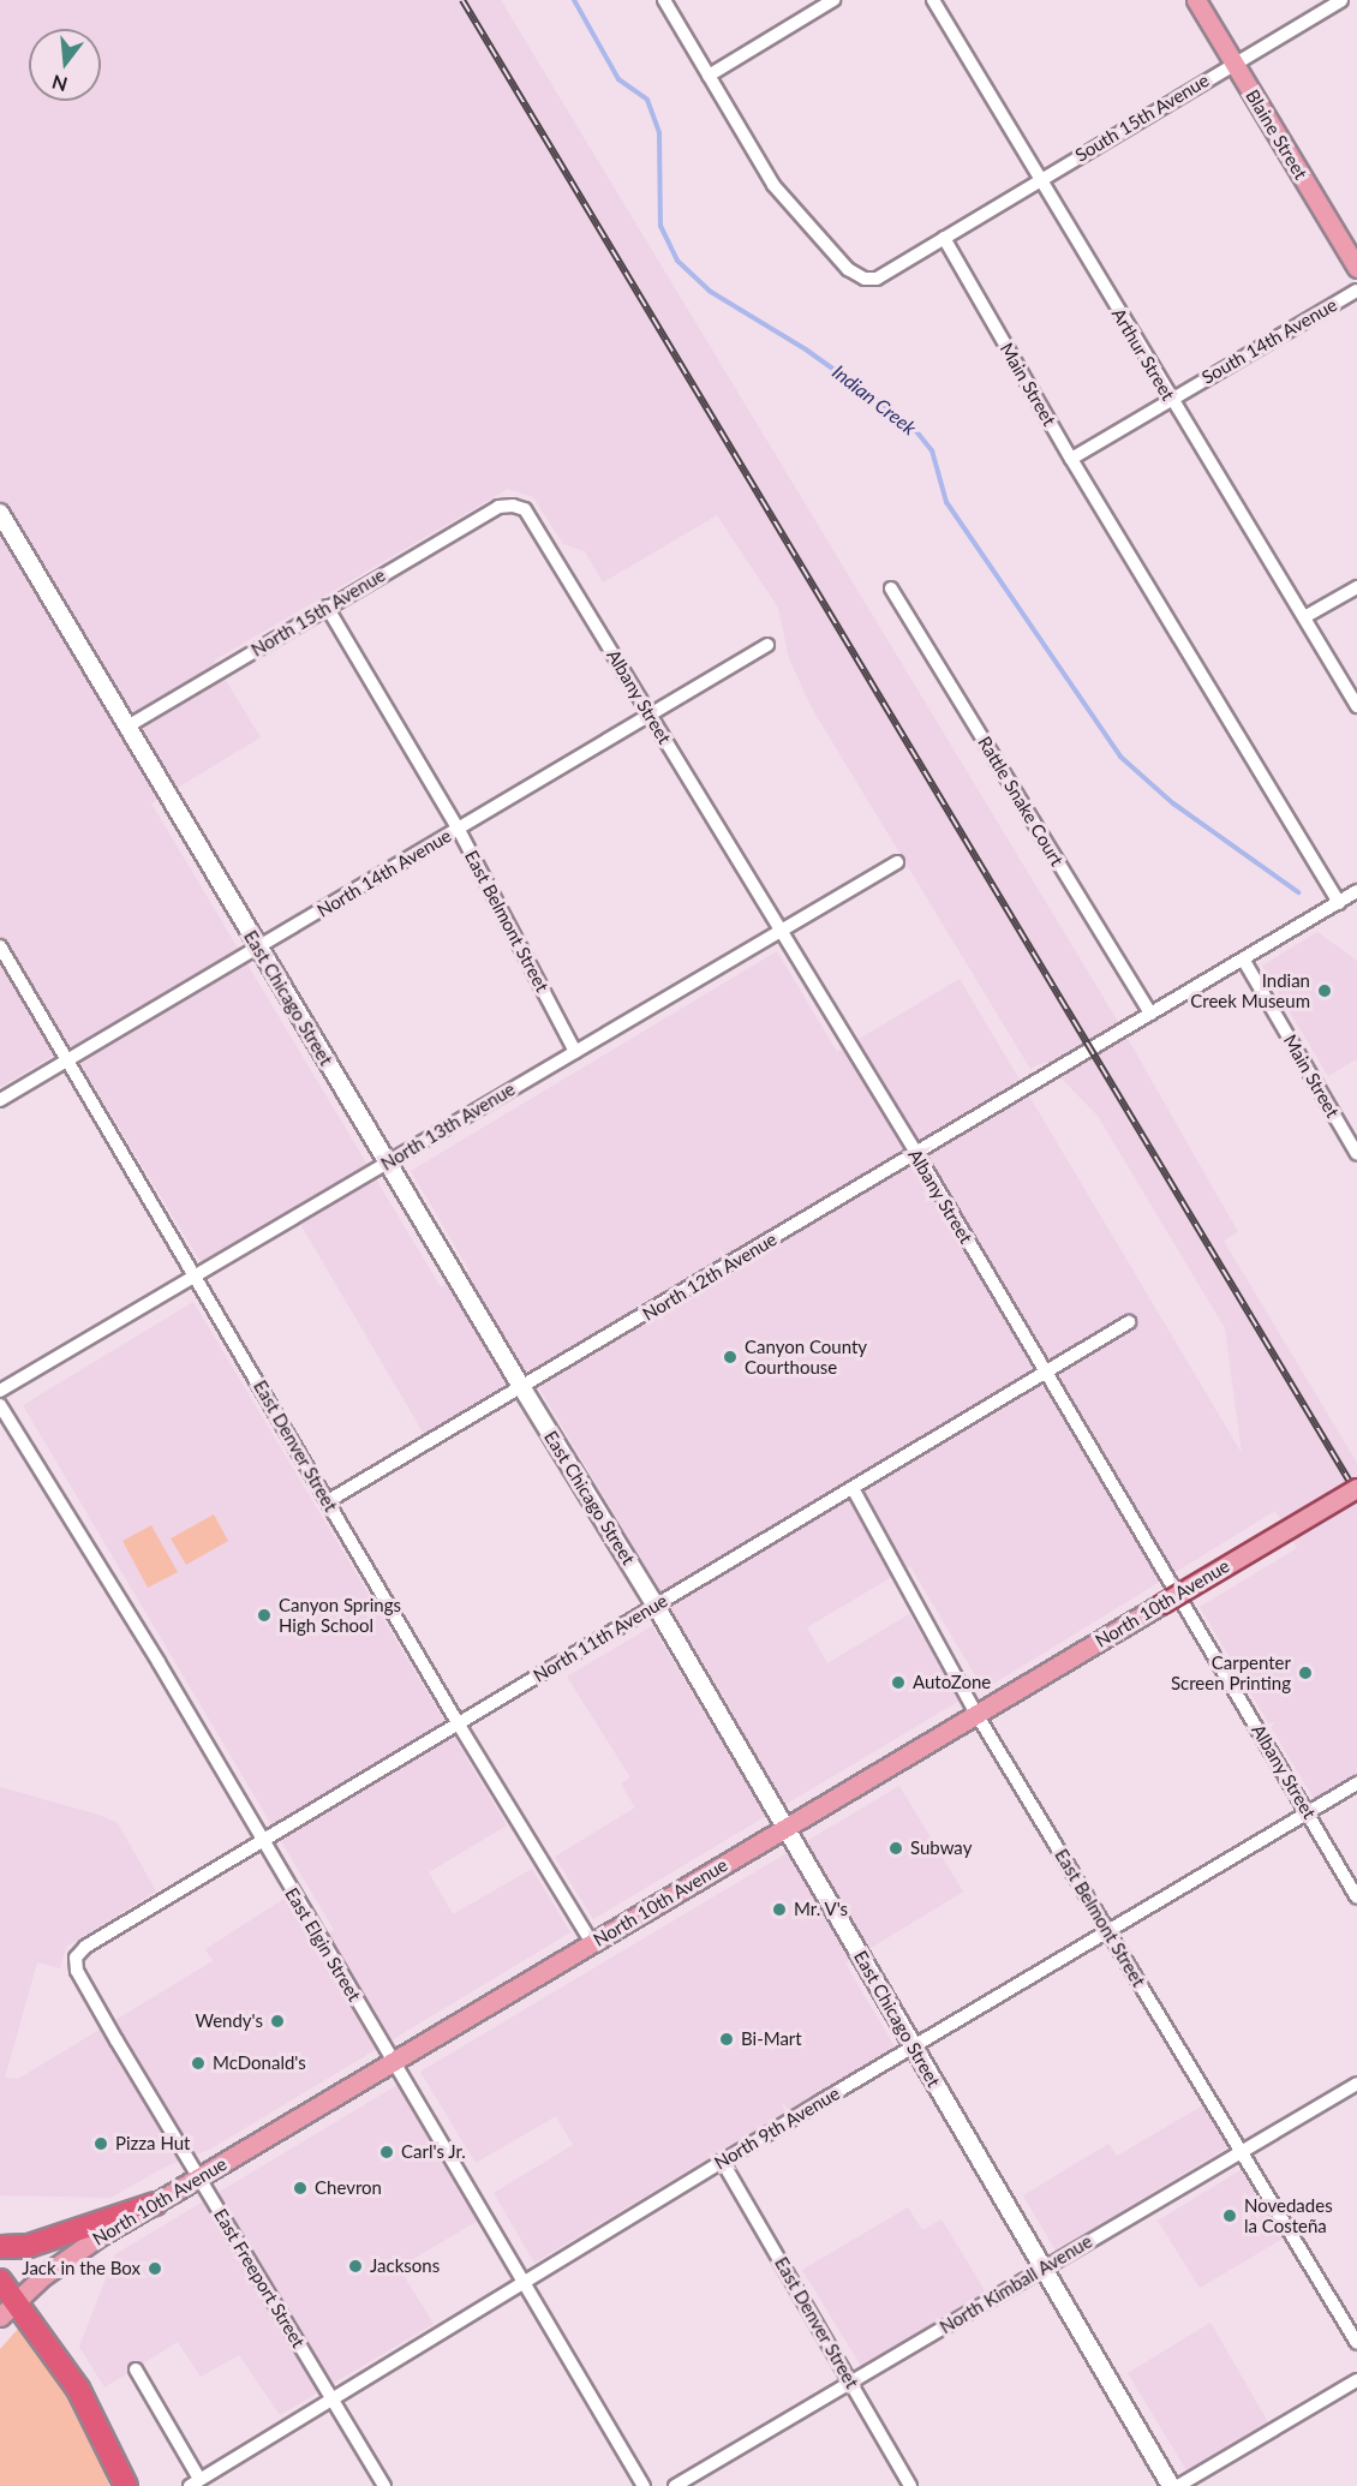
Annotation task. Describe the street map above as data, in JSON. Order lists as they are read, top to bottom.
{
  "streets": {
    "main road": ["Blaine Street", "North 10th Avenue"],
    "street": [
      "South 15th Avenue",
      "South 14th Avenue",
      "Arthur Street",
      "Main Street",
      "North 15th Avenue",
      "Albany Street",
      "Rattle Snake Court",
      "North 14th Avenue",
      "East Belmont Street",
      "East Chicago Street",
      "North 13th Avenue",
      "North 12th Avenue",
      "East Denver Street",
      "North 11th Avenue",
      "East Elgin Street",
      "North 9th Avenue",
      "East Freeport Street",
      "North Kimball Avenue"
    ]
  },
  "crossings": [
    ["South 15th Avenue", "Blaine Street"],
    ["South 15th Avenue", "Arthur Street"],
    ["South 15th Avenue", "Main Street"],
    ["South 14th Avenue", "Arthur Street"],
    ["South 14th Avenue", "Main Street"],
    ["Main Street", "North 12th Avenue"],
    ["North 15th Avenue", "Albany Street"],
    ["North 15th Avenue", "East Belmont Street"],
    ["North 15th Avenue", "East Chicago Street"],
    ["Albany Street", "North 14th Avenue"],
    ["Albany Street", "North 13th Avenue"],
    ["Albany Street", "North 12th Avenue"],
    ["Albany Street", "North 11th Avenue"],
    ["Albany Street", "North 9th Avenue"],
    ["Rattle Snake Court", "North 12th Avenue"],
    ["North 14th Avenue", "East Belmont Street"],
    ["North 14th Avenue", "East Chicago Street"],
    ["North 14th Avenue", "East Denver Street"],
    ["East Belmont Street", "North 13th Avenue"],
    ["East Belmont Street", "North 10th Avenue"],
    ["East Belmont Street", "North 11th Avenue"],
    ["East Belmont Street", "North 9th Avenue"],
    ["East Belmont Street", "North Kimball Avenue"],
    ["East Chicago Street", "North 13th Avenue"],
    ["East Chicago Street", "North 12th Avenue"],
    ["East Chicago Street", "North 10th Avenue"],
    ["East Chicago Street", "North 11th Avenue"],
    ["East Chicago Street", "North 9th Avenue"],
    ["East Chicago Street", "North Kimball Avenue"],
    ["North 13th Avenue", "East Denver Street"],
    ["North 12th Avenue", "East Denver Street"],
    ["East Denver Street", "North 10th Avenue"],
    ["East Denver Street", "North 11th Avenue"],
    ["East Denver Street", "North 9th Avenue"],
    ["East Denver Street", "North Kimball Avenue"],
    ["North 10th Avenue", "East Elgin Street"],
    ["North 10th Avenue", "East Freeport Street"],
    ["North 11th Avenue", "East Elgin Street"],
    ["North 11th Avenue", "East Freeport Street"],
    ["East Elgin Street", "North 9th Avenue"],
    ["North 9th Avenue", "East Freeport Street"]
  ],
  "water": ["Indian Creek"],
  "places": [
    "Indian Creek Museum",
    "Canyon County Courthouse",
    "Canyon Springs High School",
    "Carpenter Screen Printing",
    "AutoZone",
    "Subway",
    "Mr. V's",
    "Wendy's",
    "Bi-Mart",
    "McDonald's",
    "Pizza Hut",
    "Carl's Jr.",
    "Chevron",
    "Novedades la Costeña",
    "Jacksons",
    "Jack in the Box"
  ],
  "north": "bottom"
}
